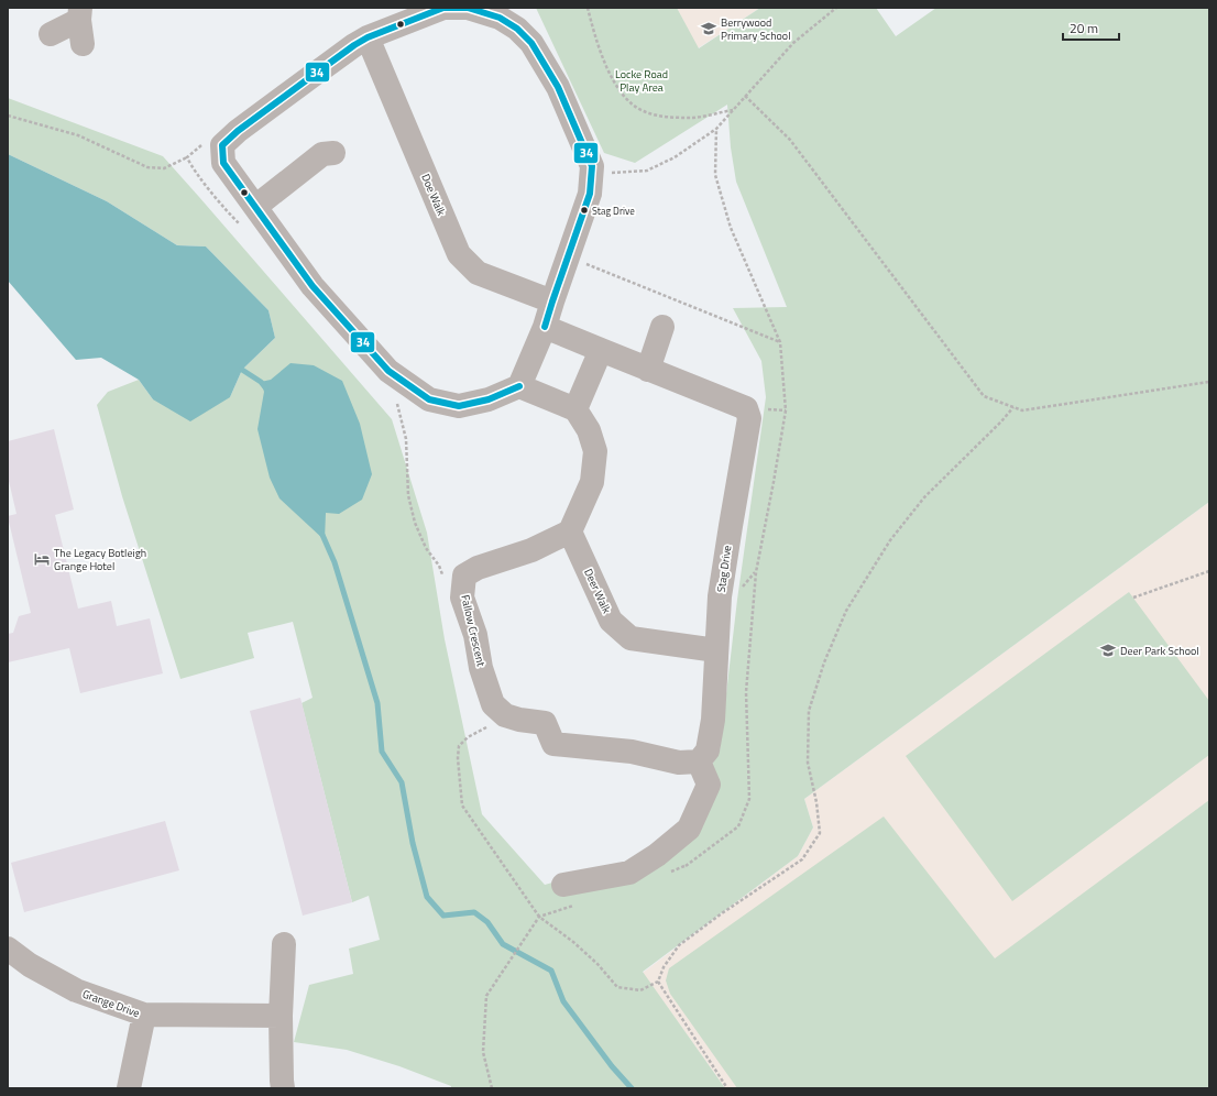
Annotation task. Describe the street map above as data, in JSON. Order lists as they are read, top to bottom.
{
  "streets": {
    "street": [
      "Doe Walk",
      "Stag Drive",
      "Deer Walk",
      "Fallow Crescent",
      "Grange Drive"
    ]
  },
  "crossings": [
    ["Stag Drive", "Deer Walk"],
    ["Deer Walk", "Fallow Crescent"]
  ],
  "parks": ["Locke Road Play Area"],
  "places": {
    "school or university": ["Berrywood Primary School", "Deer Park School"],
    "other": ["Stag Drive"],
    "hotel": ["The Legacy Botleigh Grange Hotel"]
  },
  "lines": ["transit line 34"],
  "scale_bar": "20 m"
}
